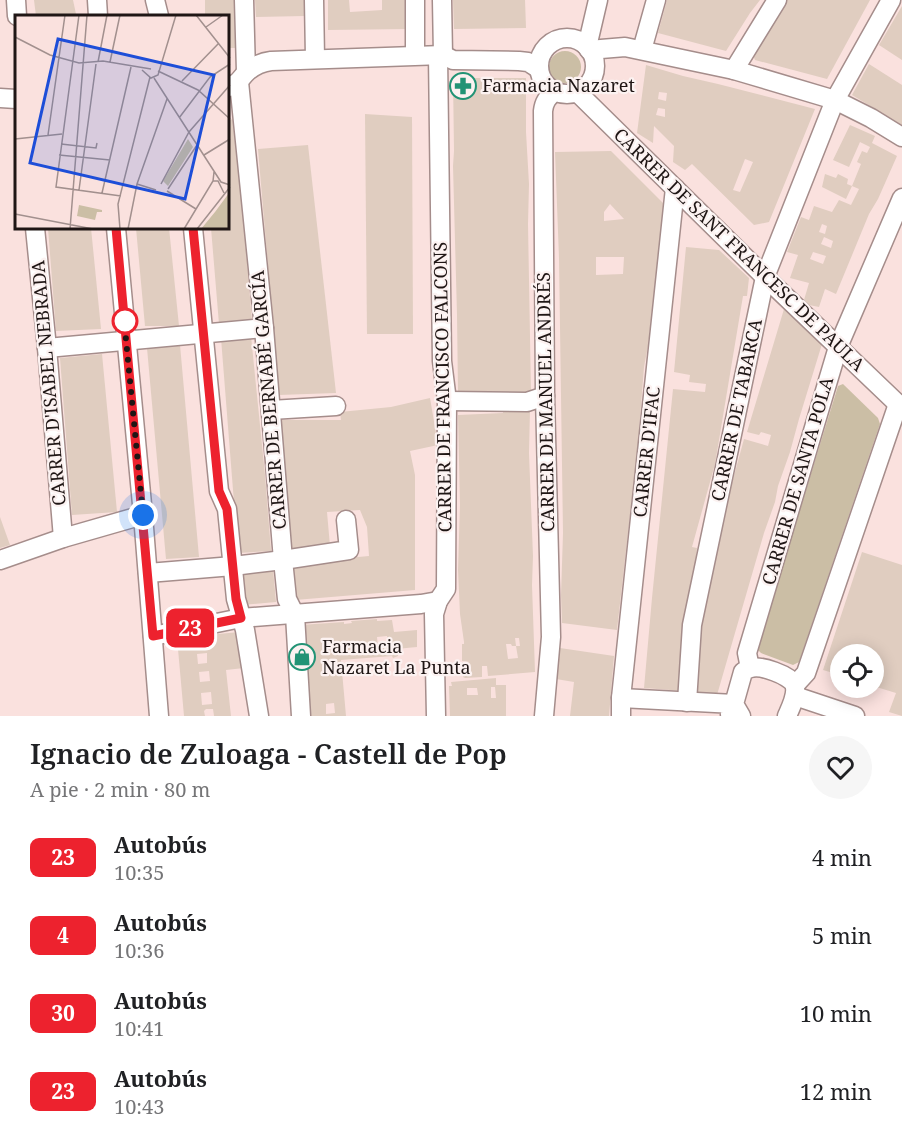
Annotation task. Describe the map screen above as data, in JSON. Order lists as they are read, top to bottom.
{
  "streets": {
    "street": [
      "CARRER DE SANT FRANCESC DE PAULA",
      "CARRER D'ISABEL NEBRADA",
      "CARRER DE FRANCISCO FALCONS",
      "CARRER DE BERNABÉ GARCÍA",
      "CARRER DE MANUEL ANDRÉS",
      "CARRER DE TABARCA",
      "CARRER D'IFAC",
      "CARRER DE SANTA POLA"
    ]
  },
  "crossings": [
    ["CARRER DE SANT FRANCESC DE PAULA", "CARRER DE MANUEL ANDRÉS"],
    ["CARRER DE SANT FRANCESC DE PAULA", "CARRER DE TABARCA"],
    ["CARRER DE SANT FRANCESC DE PAULA", "CARRER D'IFAC"],
    ["CARRER DE SANT FRANCESC DE PAULA", "CARRER DE SANTA POLA"]
  ],
  "places": {
    "pharmacy": ["Farmacia Nazaret"],
    "shop": ["Farmacia Nazaret La Punta"]
  },
  "lines": ["bus line 23"],
  "page": {
    "on_map": "23",
    "heading": ["Ignacio de Zuloaga - Castell de Pop", "A pie · 2 min · 80 m"],
    "list": [
      {
        "mark": "23",
        "name": "Autobús",
        "note": "10:35",
        "value": "4 min"
      },
      {
        "mark": "4",
        "name": "Autobús",
        "note": "10:36",
        "value": "5 min"
      },
      {
        "mark": "30",
        "name": "Autobús",
        "note": "10:41",
        "value": "10 min"
      },
      {
        "mark": "23",
        "name": "Autobús",
        "note": "10:43",
        "value": "12 min"
      }
    ]
  }
}
